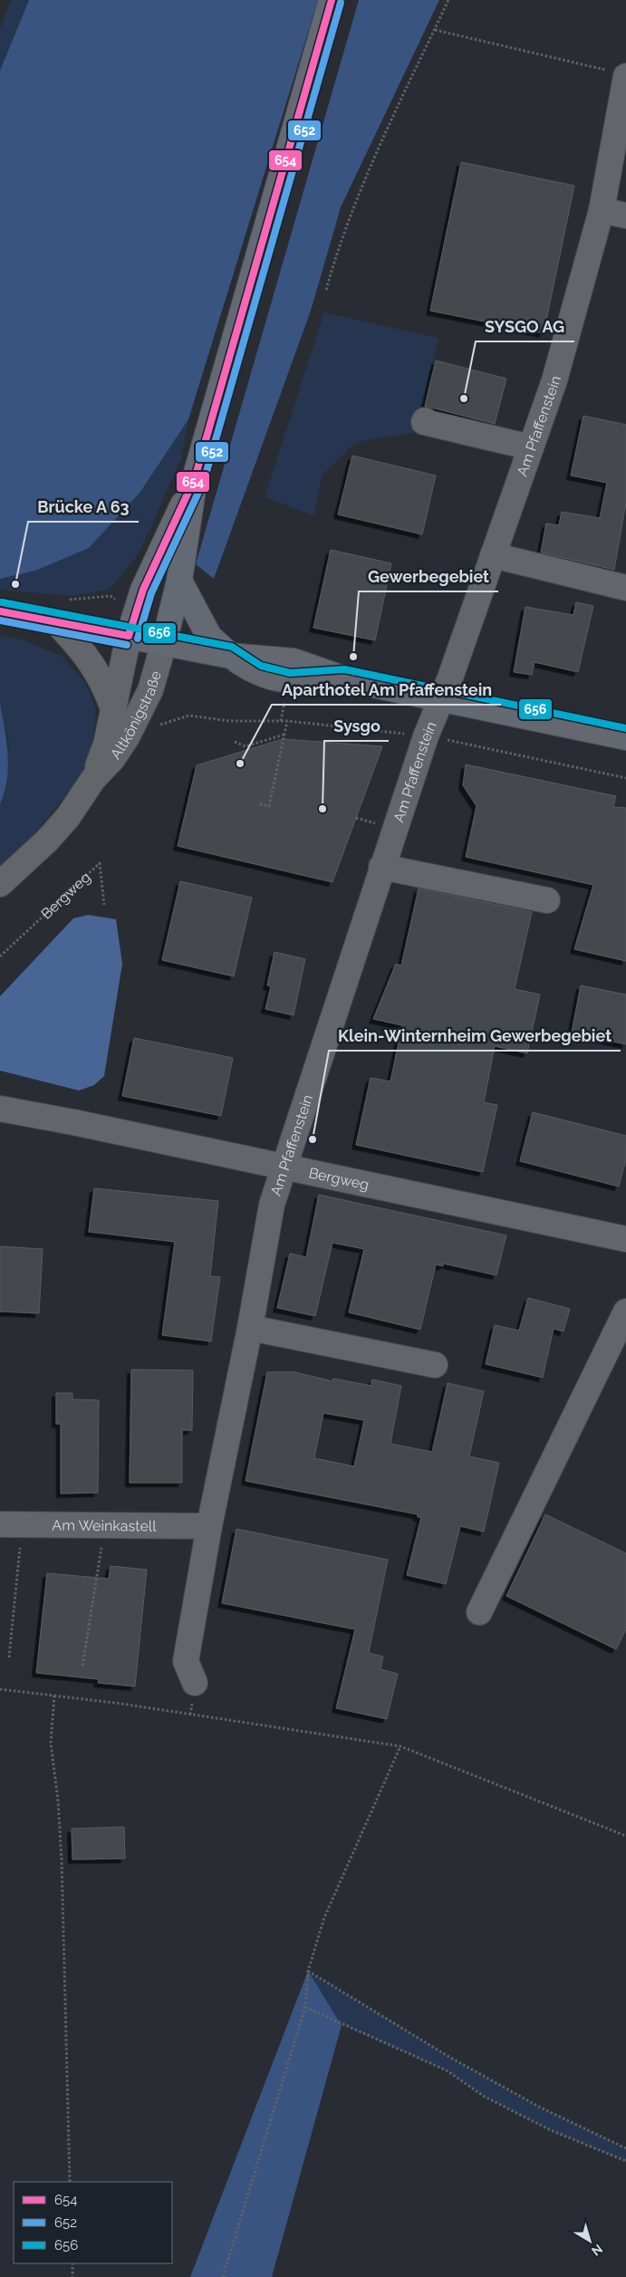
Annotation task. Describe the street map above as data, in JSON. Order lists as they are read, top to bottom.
{
  "streets": {
    "street": [
      "Am Pfaffenstein",
      "Altkönigstraße",
      "Bergweg",
      "Am Weinkastell"
    ]
  },
  "crossings": [
    ["Am Pfaffenstein", "Bergweg"]
  ],
  "places": [
    "SYSGO AG",
    "Brücke A 63",
    "Gewerbegebiet",
    "Aparthotel Am Pfaffenstein",
    "Sysgo",
    "Klein-Winternheim Gewerbegebiet"
  ],
  "lines": ["transit line 654", "transit line 652", "transit line 656"],
  "legend": ["654", "652", "656"],
  "north": "bottom right"
}
